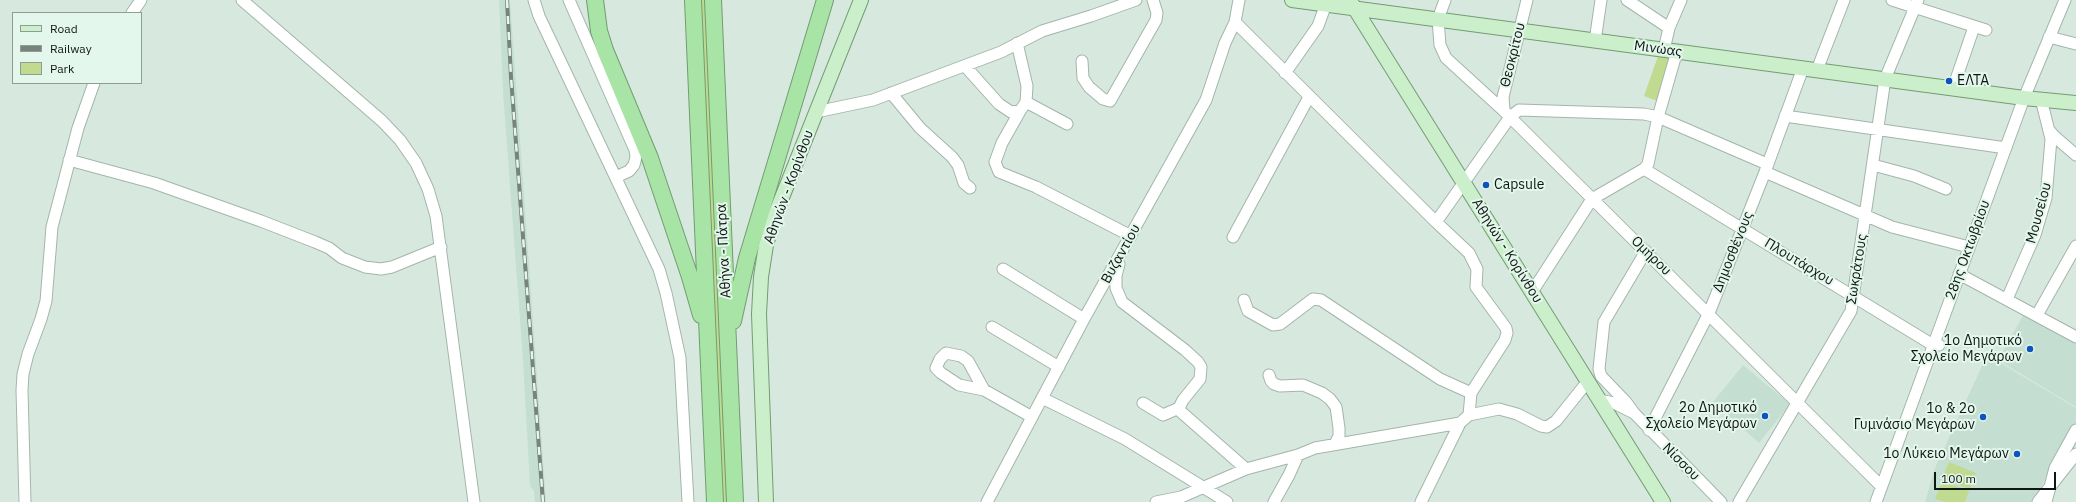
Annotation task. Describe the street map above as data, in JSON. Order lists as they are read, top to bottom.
{
  "streets": {
    "highway": ["Αθήνα - Πάτρα"],
    "main road": ["Μινώας", "Αθηνών - Κορίνθου"],
    "street": [
      "Θεοκρίτου",
      "Μουσείου",
      "28ης Οκτωβρίου",
      "Δημοσθένους",
      "Βυζαντίου",
      "Ομήρου",
      "Πλουτάρχου",
      "Σωκράτους",
      "Νίσσου"
    ]
  },
  "crossings": [
    ["Μινώας", "Θεοκρίτου"],
    ["Μινώας", "Αθηνών - Κορίνθου"],
    ["Μινώας", "Μουσείου"],
    ["Μινώας", "28ης Οκτωβρίου"],
    ["Μινώας", "Δημοσθένους"],
    ["Μινώας", "Ομήρου"],
    ["Μινώας", "Σωκράτους"],
    ["Θεοκρίτου", "Ομήρου"],
    ["Αθηνών - Κορίνθου", "Νίσσου"],
    ["28ης Οκτωβρίου", "Ομήρου"],
    ["28ης Οκτωβρίου", "Πλουτάρχου"],
    ["Δημοσθένους", "Ομήρου"],
    ["Δημοσθένους", "Πλουτάρχου"],
    ["Δημοσθένους", "Νίσσου"],
    ["Ομήρου", "Σωκράτους"],
    ["Πλουτάρχου", "Σωκράτους"]
  ],
  "places": [
    "ΕΛΤΑ",
    "Capsule",
    "1ο Δημοτικό Σχολείο Μεγάρων",
    "2ο Δημοτικό Σχολείο Μεγάρων",
    "1ο & 2ο Γυμνάσιο Μεγάρων",
    "1ο Λύκειο Μεγάρων"
  ],
  "legend": ["Road", "Railway", "Park"],
  "scale_bar": "100 m"
}
